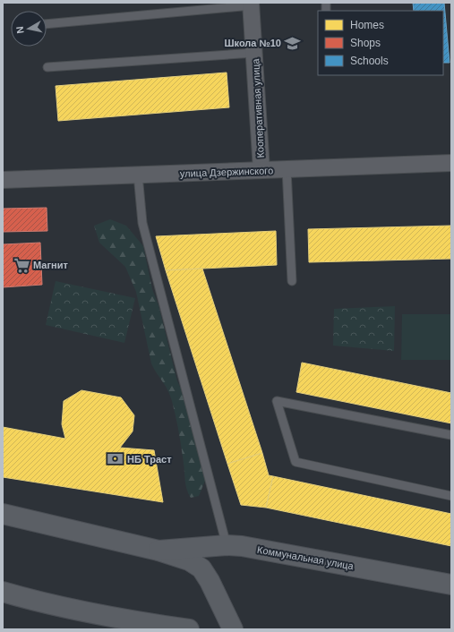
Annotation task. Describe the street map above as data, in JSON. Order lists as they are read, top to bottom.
{
  "streets": {
    "main road": ["Коммунальная улица"],
    "street": ["Кооперативная улица", "улица Дзержинского"]
  },
  "crossings": [
    ["Кооперативная улица", "улица Дзержинского"]
  ],
  "places": {
    "school or university": ["Школа №10"],
    "supermarket": ["Магнит"],
    "bank": ["НБ Траст"]
  },
  "legend": ["Homes", "Shops", "Schools"],
  "north": "left"
}
